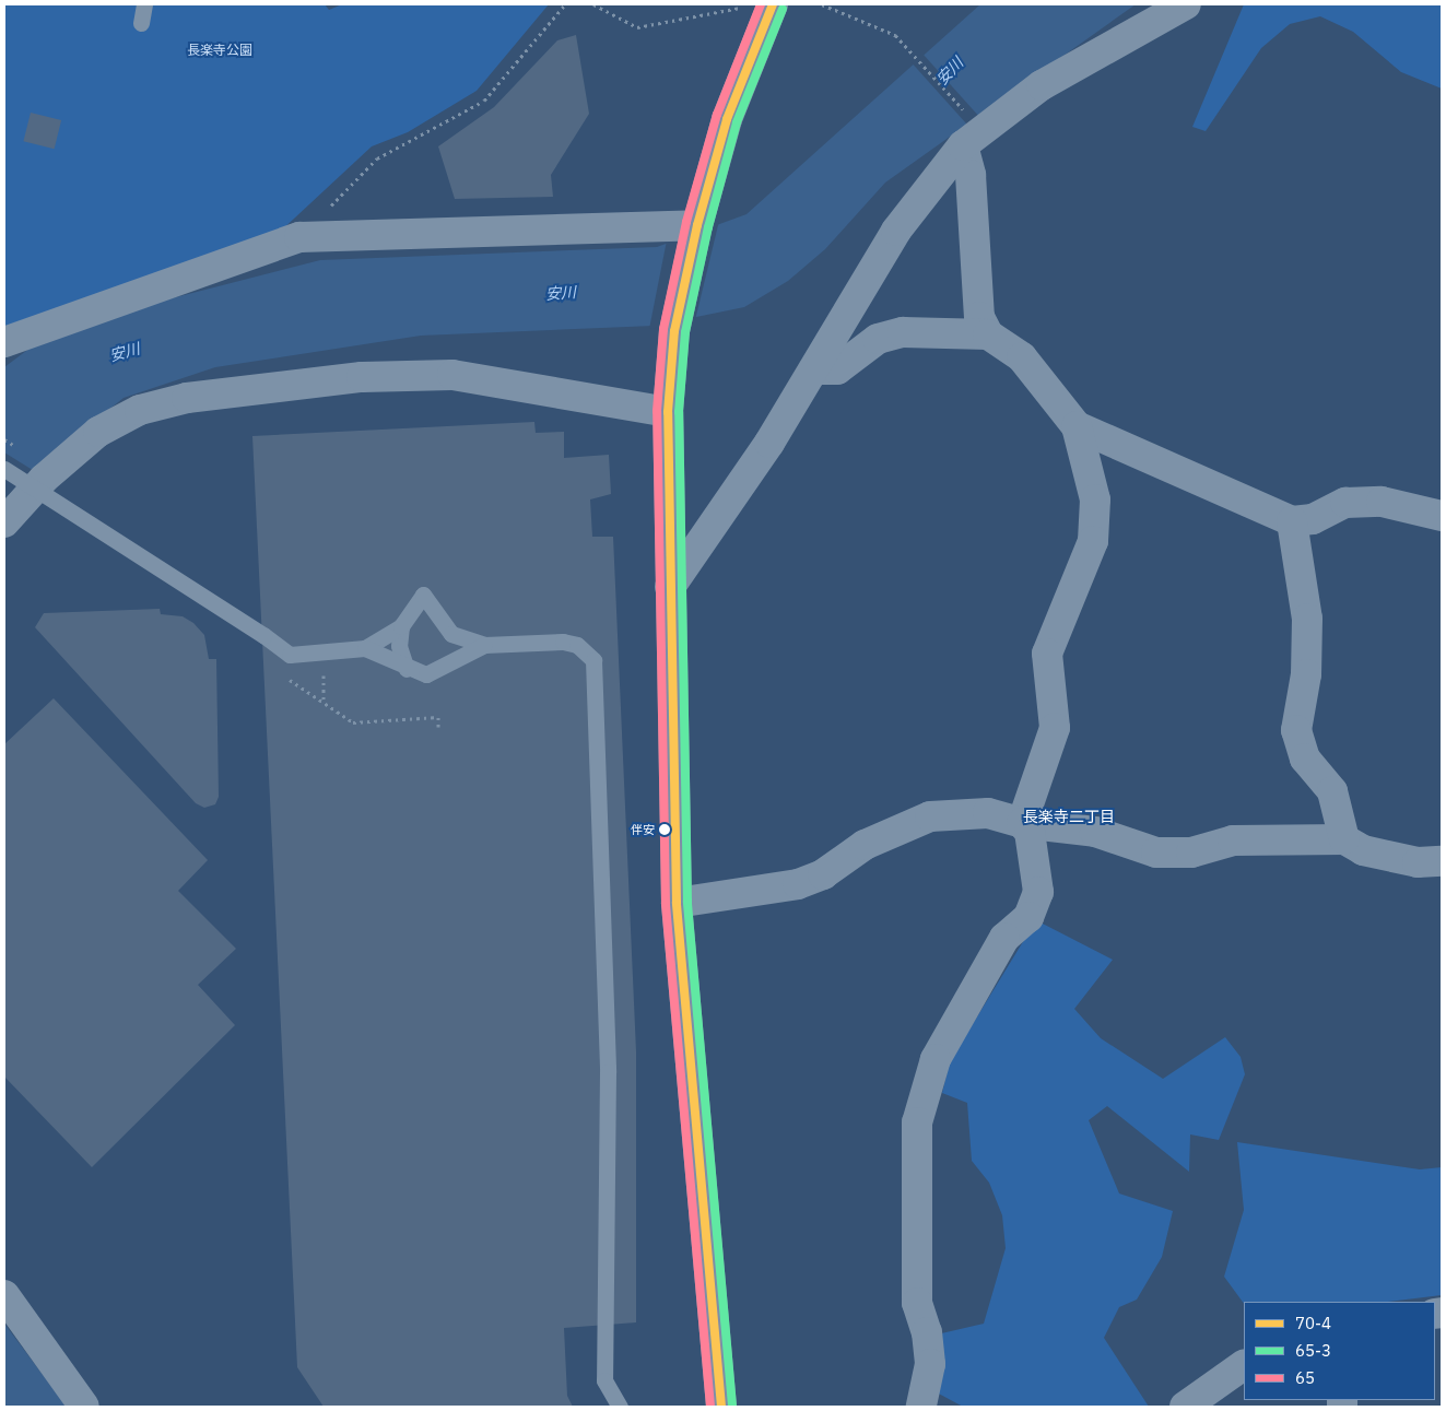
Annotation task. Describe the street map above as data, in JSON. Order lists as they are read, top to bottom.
{
  "districts": ["長楽寺二丁目"],
  "water": ["安川"],
  "parks": ["長楽寺公園"],
  "places": ["伴安"],
  "lines": ["transit line 70-4", "transit line 65", "transit line 65-3"],
  "legend": ["70-4", "65-3", "65"]
}
